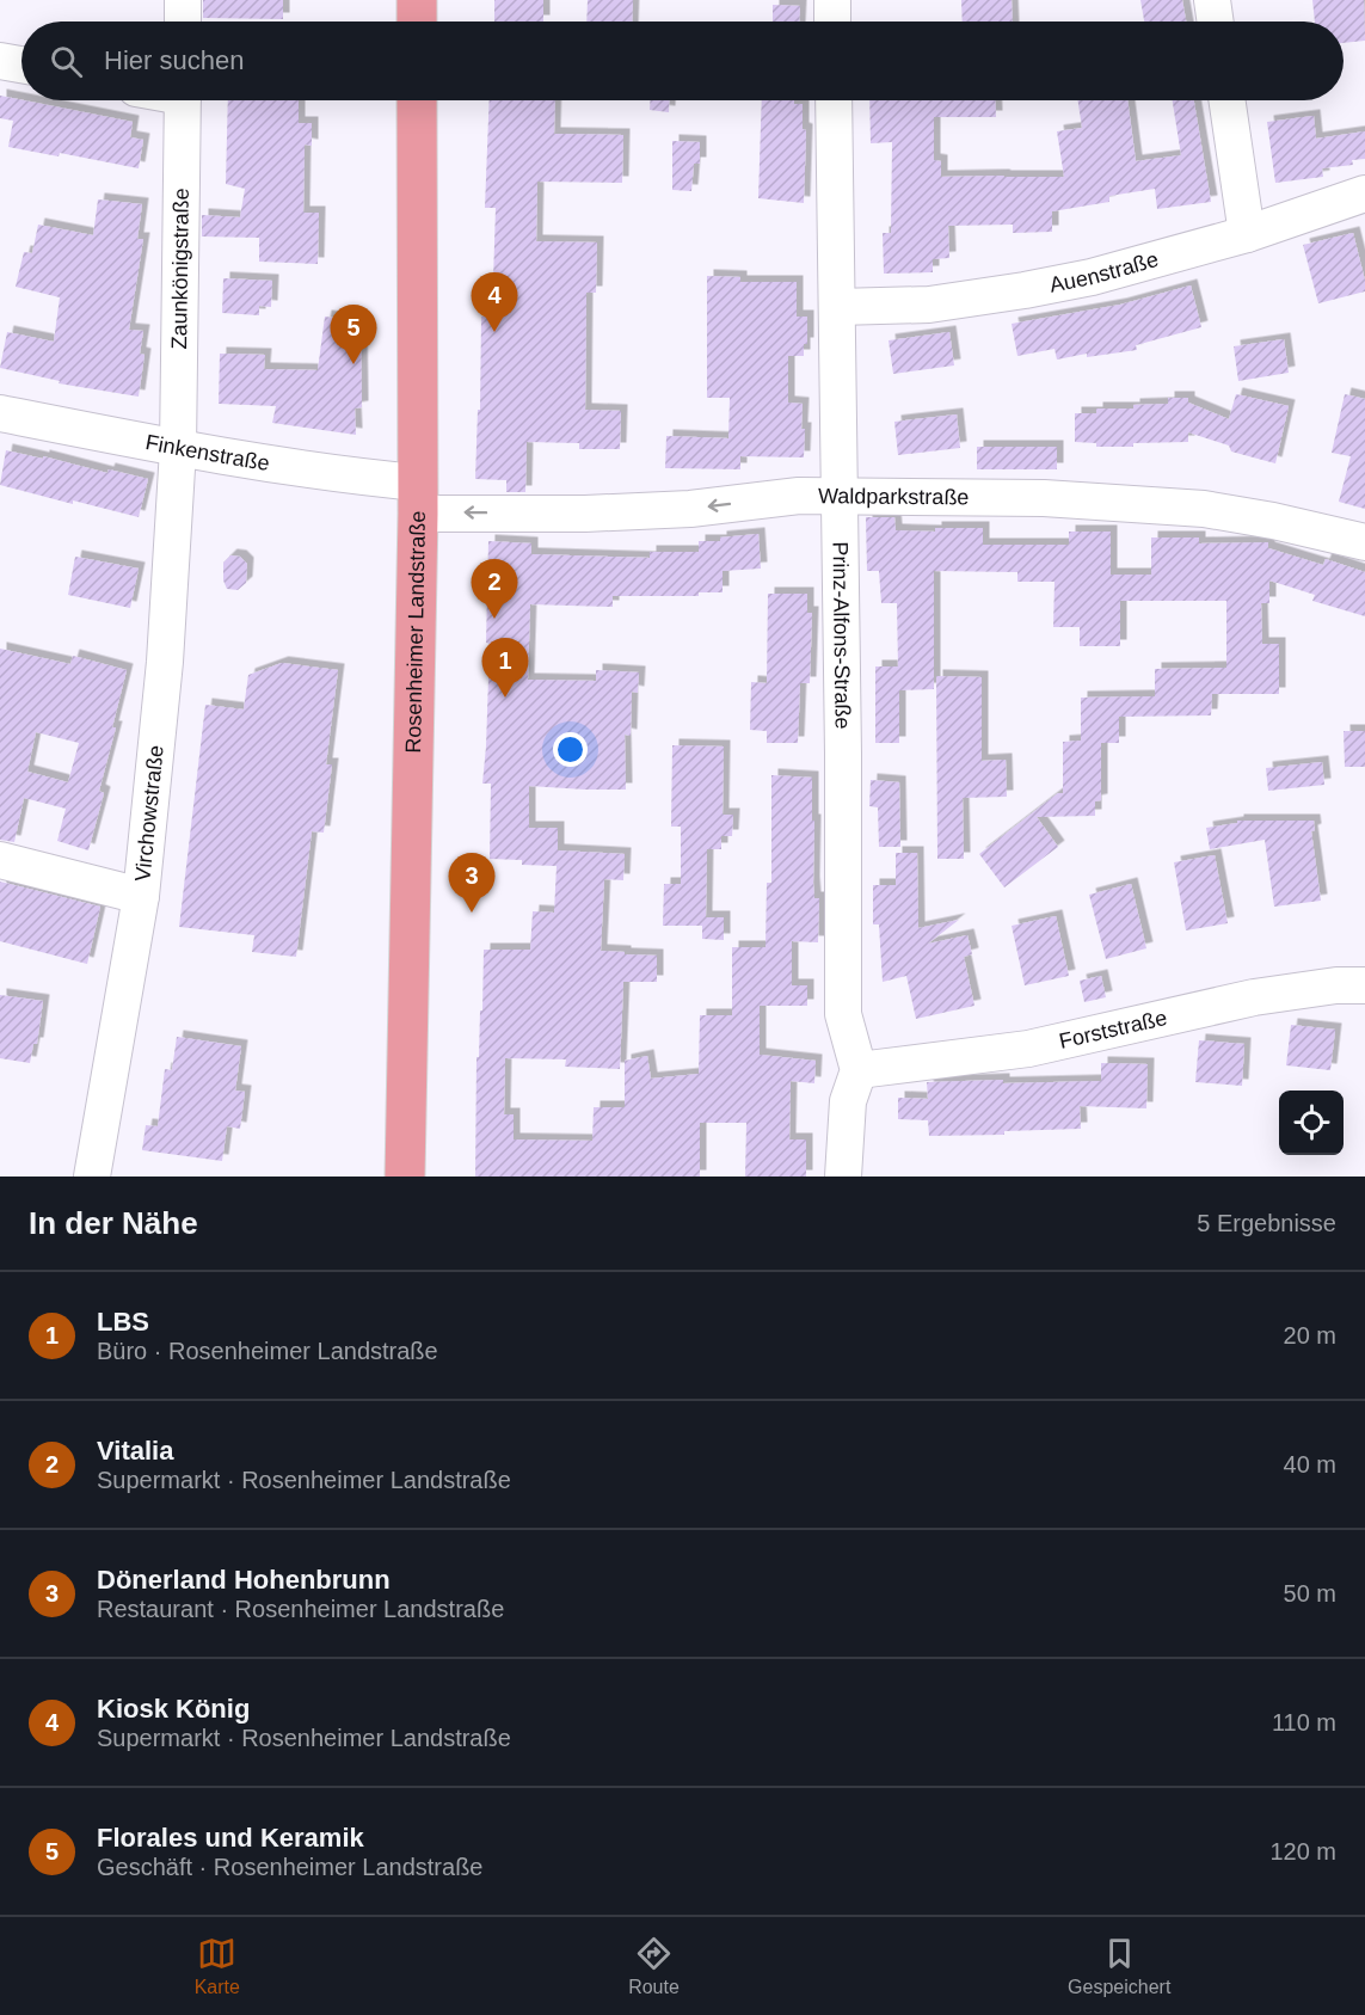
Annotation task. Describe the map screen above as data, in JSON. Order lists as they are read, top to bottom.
{
  "streets": {
    "main road": ["Rosenheimer Landstraße"],
    "street": [
      "Zaunkönigstraße",
      "Auenstraße",
      "Finkenstraße",
      "Waldparkstraße",
      "Prinz-Alfons-Straße",
      "Virchowstraße",
      "Forststraße"
    ]
  },
  "crossings": [
    ["Zaunkönigstraße", "Finkenstraße"],
    ["Zaunkönigstraße", "Virchowstraße"],
    ["Auenstraße", "Prinz-Alfons-Straße"],
    ["Finkenstraße", "Waldparkstraße"],
    ["Finkenstraße", "Rosenheimer Landstraße"],
    ["Finkenstraße", "Virchowstraße"],
    ["Waldparkstraße", "Rosenheimer Landstraße"],
    ["Waldparkstraße", "Prinz-Alfons-Straße"],
    ["Prinz-Alfons-Straße", "Forststraße"]
  ],
  "one_way": ["Waldparkstraße"],
  "page": {
    "search": "Hier suchen",
    "pins": [
      "4",
      "5",
      "2",
      "1",
      "3"
    ],
    "heading": ["In der Nähe", "5 Ergebnisse"],
    "list": [
      {
        "mark": "1",
        "name": "LBS",
        "note": "Büro · Rosenheimer Landstraße",
        "value": "20 m"
      },
      {
        "mark": "2",
        "name": "Vitalia",
        "note": "Supermarkt · Rosenheimer Landstraße",
        "value": "40 m"
      },
      {
        "mark": "3",
        "name": "Dönerland Hohenbrunn",
        "note": "Restaurant · Rosenheimer Landstraße",
        "value": "50 m"
      },
      {
        "mark": "4",
        "name": "Kiosk König",
        "note": "Supermarkt · Rosenheimer Landstraße",
        "value": "110 m"
      },
      {
        "mark": "5",
        "name": "Florales und Keramik",
        "note": "Geschäft · Rosenheimer Landstraße",
        "value": "120 m"
      }
    ],
    "nav": ["Karte", "Route", "Gespeichert"]
  }
}
